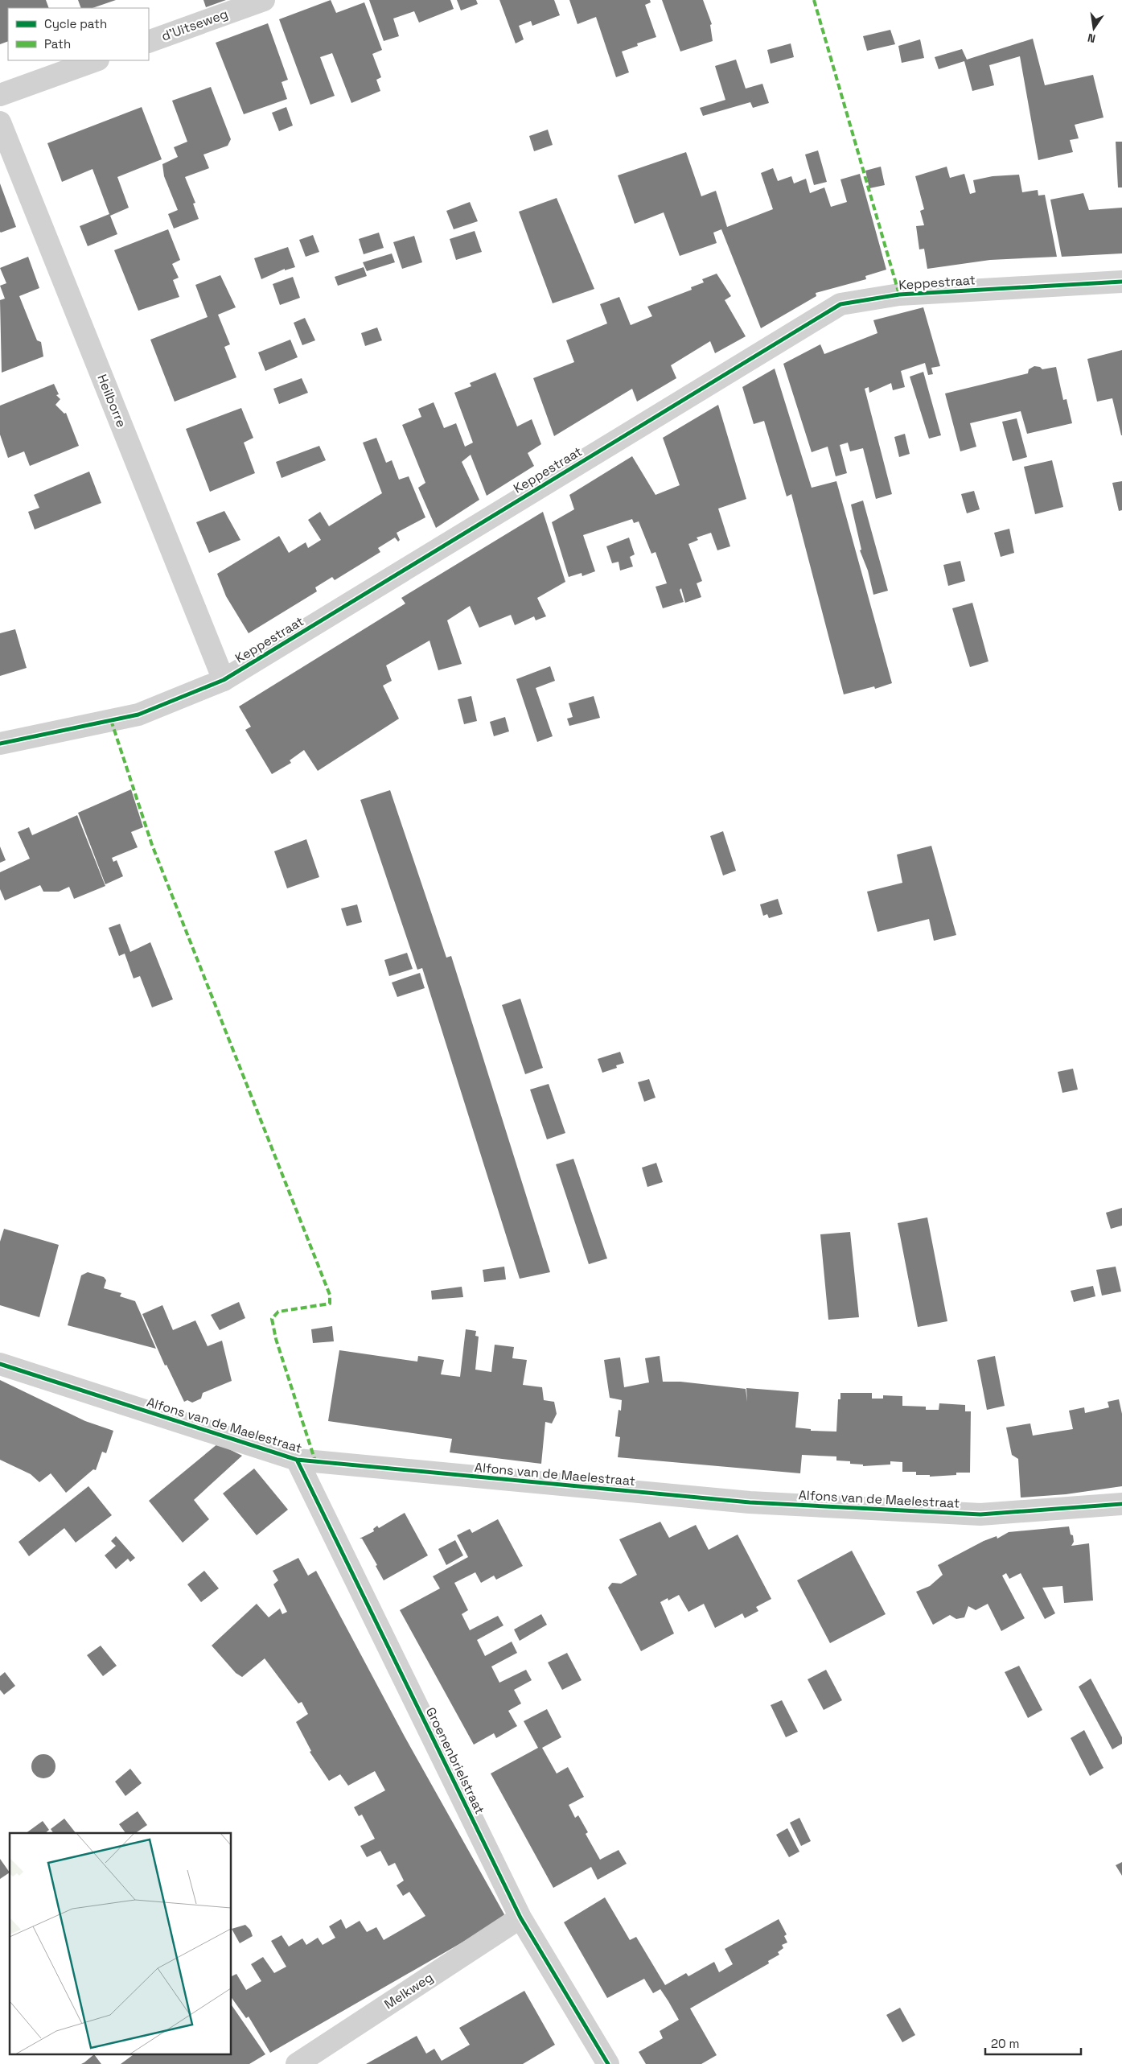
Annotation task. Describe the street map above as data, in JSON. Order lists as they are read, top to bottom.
{
  "streets": {
    "street": [
      "d'Uitseweg",
      "Keppestraat",
      "Heilborre",
      "Alfons van de Maelestraat",
      "Groenenbrielstraat",
      "Melkweg"
    ]
  },
  "crossings": [
    ["Keppestraat", "Heilborre"],
    ["Alfons van de Maelestraat", "Groenenbrielstraat"],
    ["Groenenbrielstraat", "Melkweg"]
  ],
  "legend": ["Cycle path", "Path"],
  "scale_bar": "20 m",
  "north": "bottom"
}
